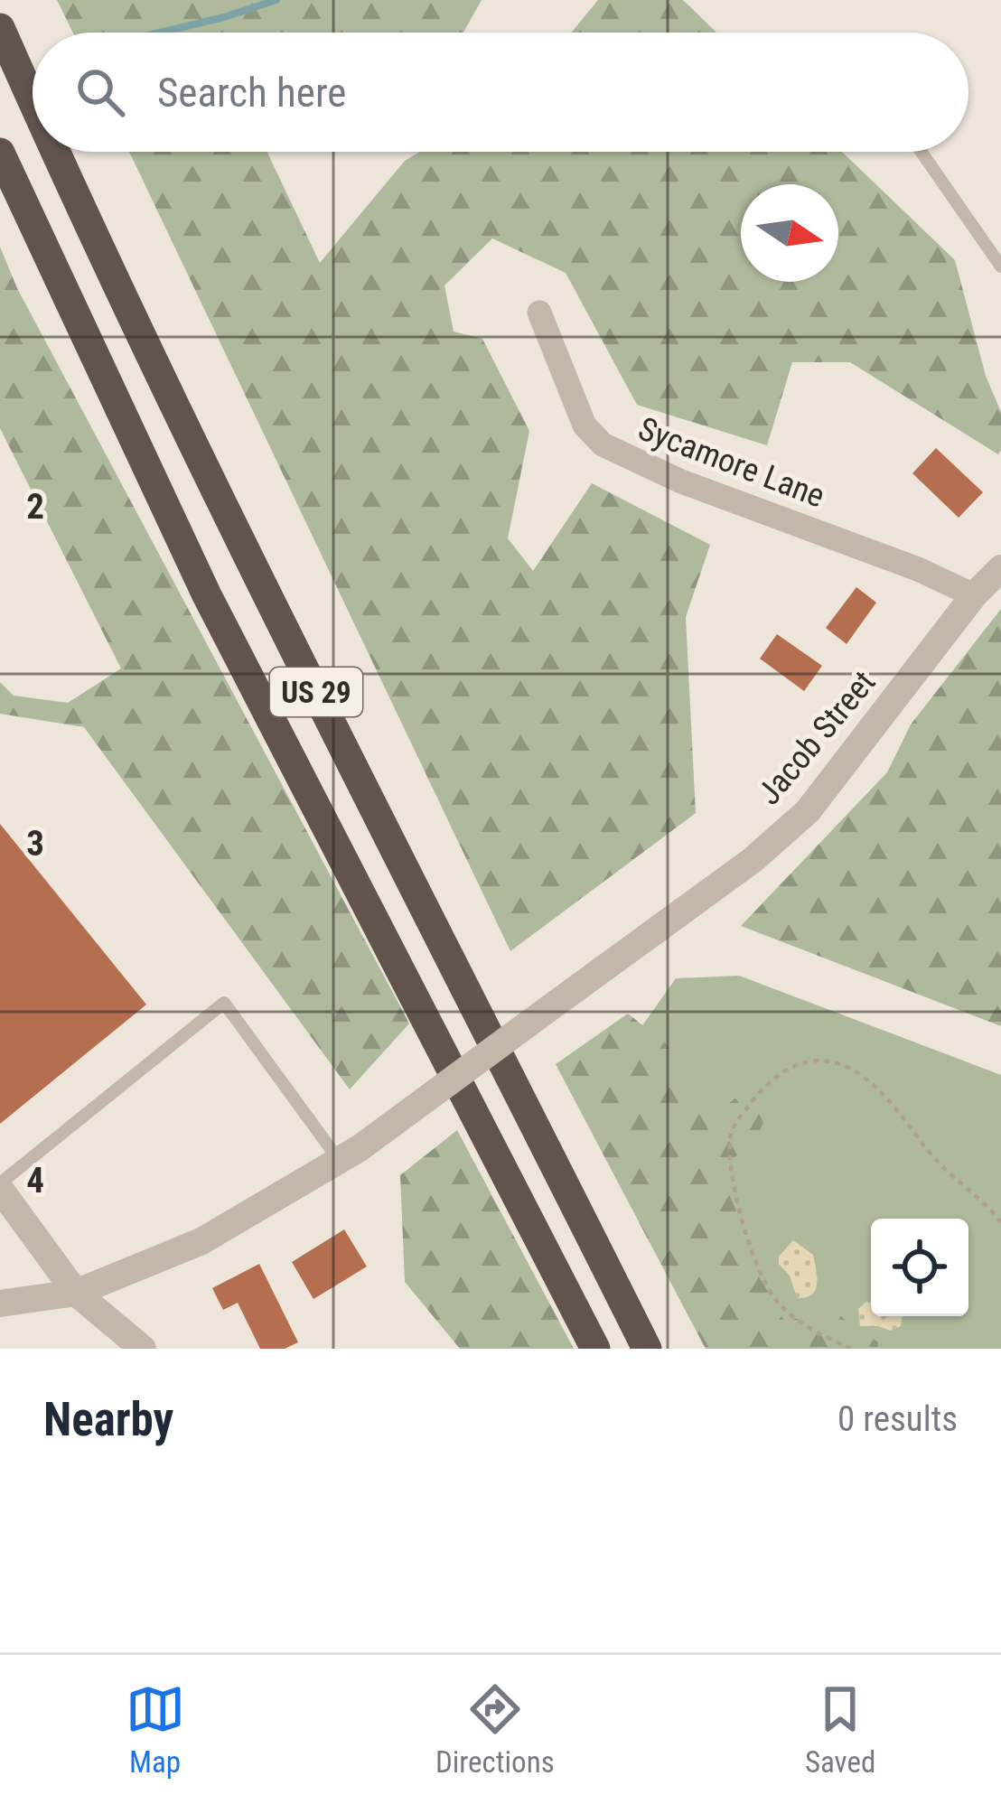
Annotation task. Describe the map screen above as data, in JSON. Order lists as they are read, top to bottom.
{
  "streets": {
    "highway": ["US 29"],
    "street": ["Sycamore Lane", "Jacob Street"]
  },
  "crossings": [
    ["Sycamore Lane", "Jacob Street"]
  ],
  "north": "right",
  "page": {
    "search": "Search here",
    "heading": ["Nearby", "0 results"],
    "nav": ["Map", "Directions", "Saved"]
  },
  "grid": {
    "rows": ["2", "3", "4"]
  }
}
